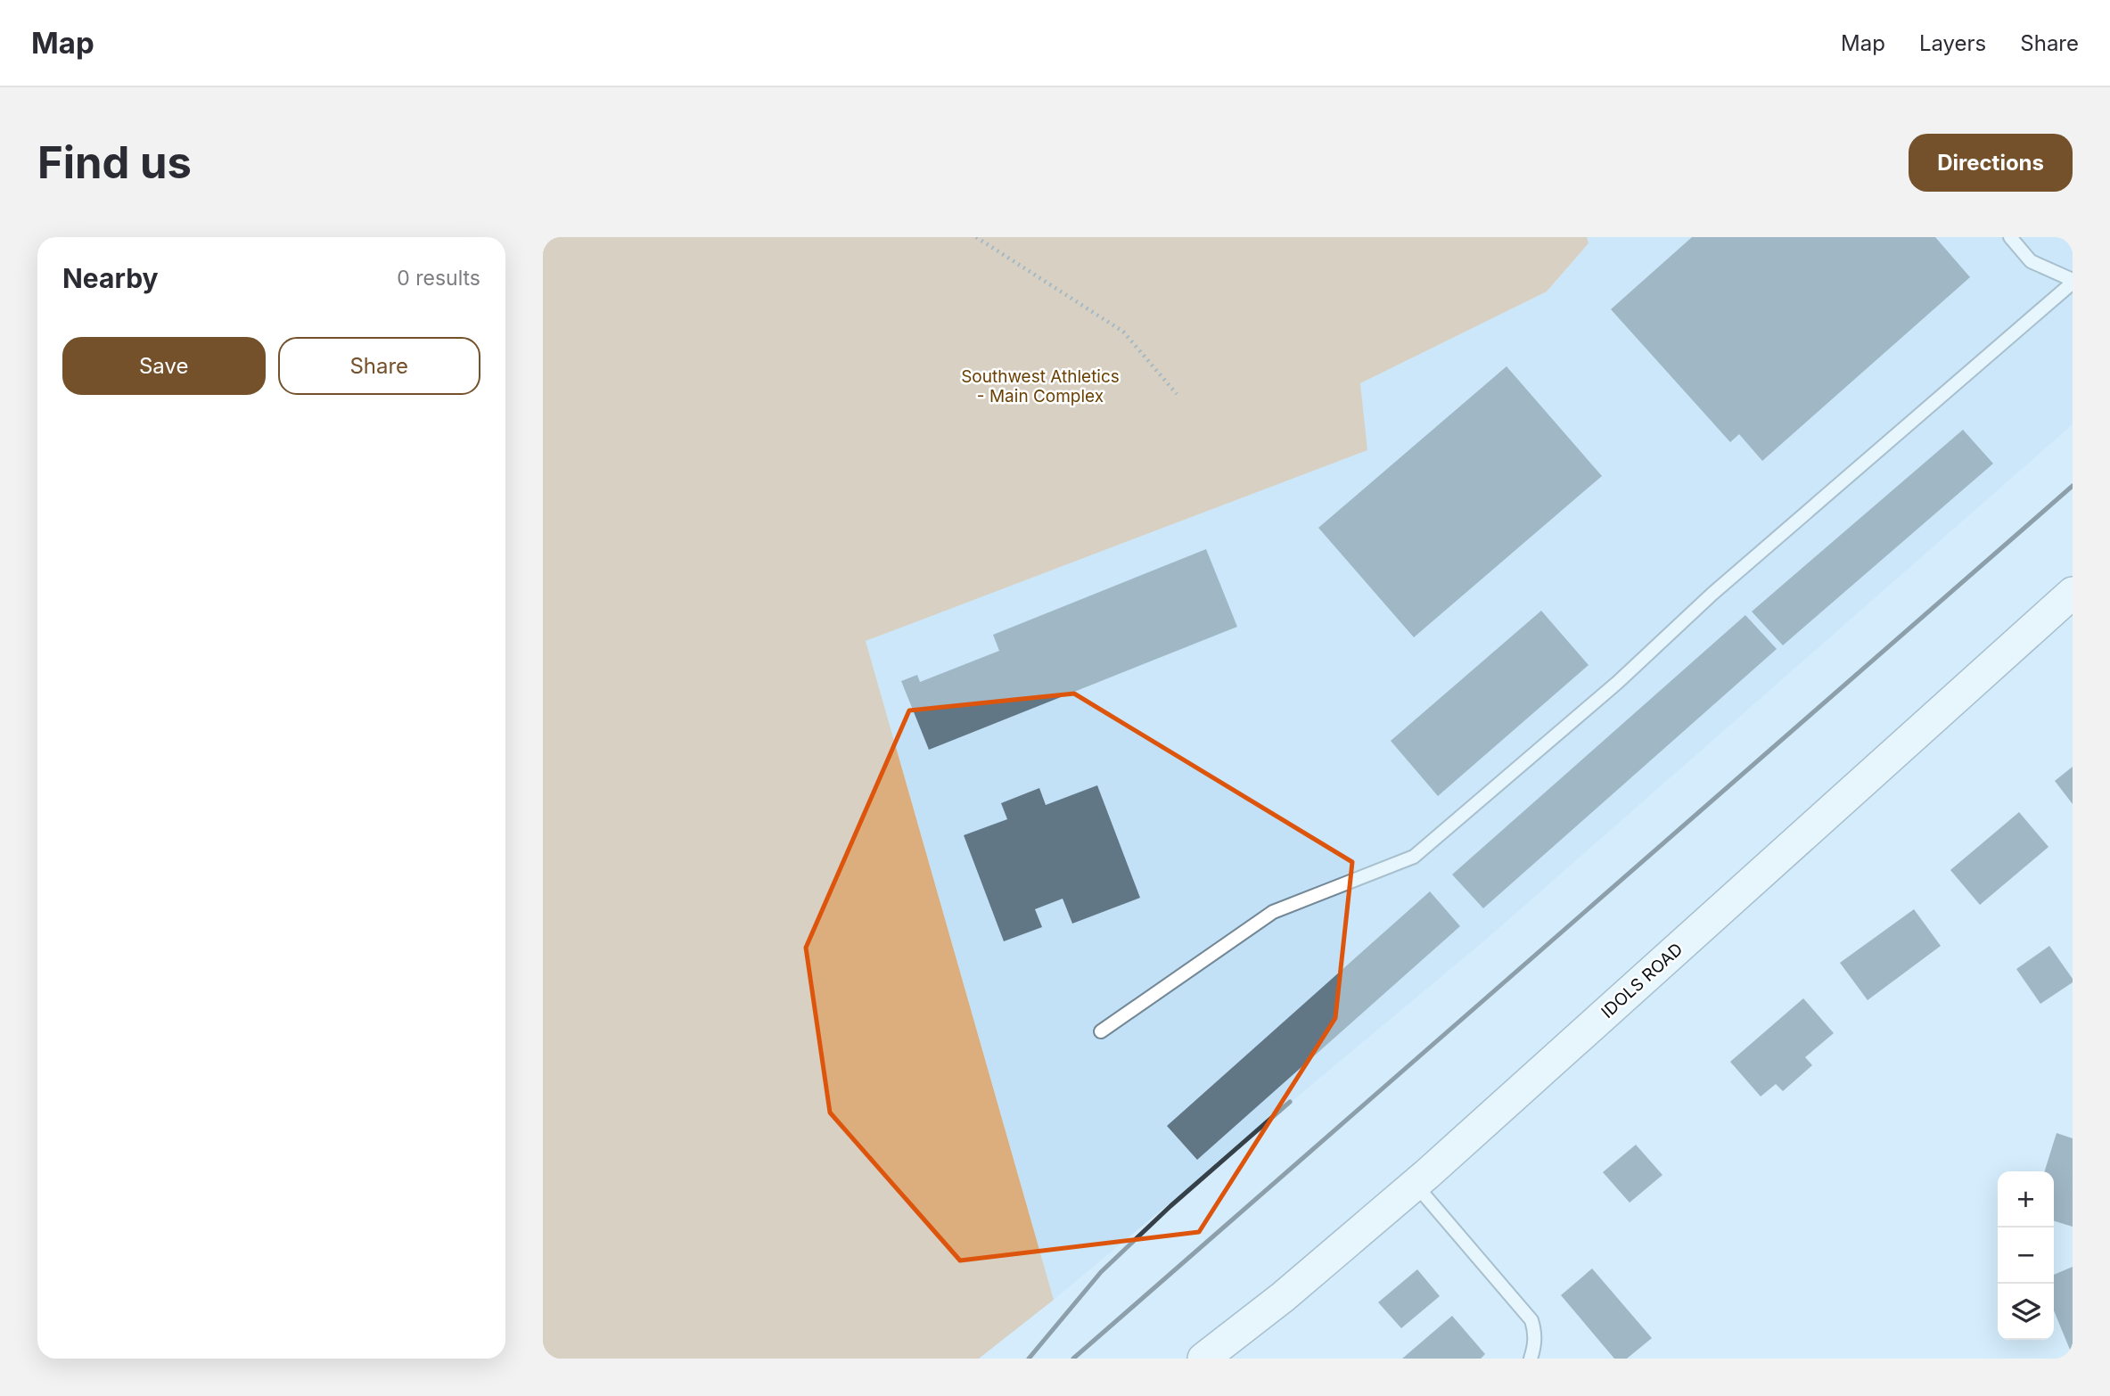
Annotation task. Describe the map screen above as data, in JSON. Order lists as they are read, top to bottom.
{
  "streets": {
    "street": ["IDOLS ROAD"]
  },
  "parks": ["Southwest Athletics - Main Complex"],
  "page": {
    "header": "Map",
    "nav": ["Map", "Layers", "Share"],
    "buttons": [
      "Directions",
      ["Save", "Share"]
    ],
    "title": "Find us",
    "heading": ["Nearby", "0 results"],
    "map_buttons": ["+", "−"]
  }
}
